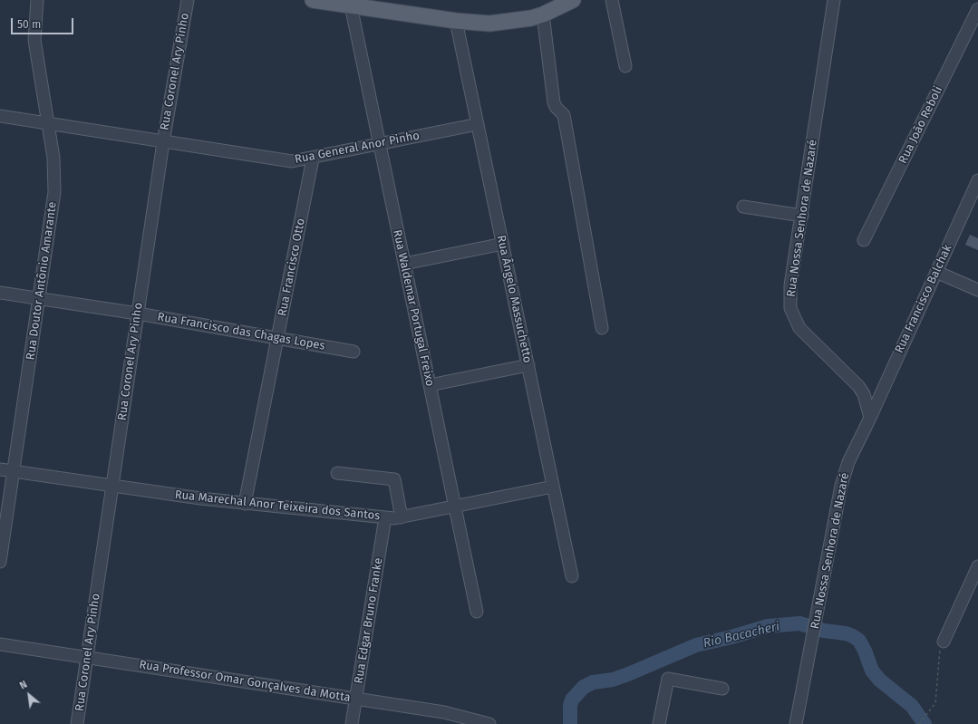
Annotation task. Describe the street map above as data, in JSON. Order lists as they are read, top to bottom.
{
  "streets": {
    "street": [
      "Rua Coronel Ary Pinho",
      "Rua João Reboli",
      "Rua General Anor Pinho",
      "Rua Nossa Senhora de Nazaré",
      "Rua Francisco Otto",
      "Rua Doutor Antônio Amarante",
      "Rua Ângelo Massuchetto",
      "Rua Francisco Balchak",
      "Rua Waldemar Portugal Freixo",
      "Rua Francisco das Chagas Lopes",
      "Rua Marechal Anor Teixeira dos Santos",
      "Rua Edgar Bruno Franke",
      "Rua Professor Omar Gonçalves da Motta"
    ]
  },
  "crossings": [
    ["Rua Coronel Ary Pinho", "Rua General Anor Pinho"],
    ["Rua Coronel Ary Pinho", "Rua Francisco das Chagas Lopes"],
    ["Rua Coronel Ary Pinho", "Rua Marechal Anor Teixeira dos Santos"],
    ["Rua Coronel Ary Pinho", "Rua Professor Omar Gonçalves da Motta"],
    ["Rua General Anor Pinho", "Rua Francisco Otto"],
    ["Rua General Anor Pinho", "Rua Doutor Antônio Amarante"],
    ["Rua General Anor Pinho", "Rua Ângelo Massuchetto"],
    ["Rua General Anor Pinho", "Rua Waldemar Portugal Freixo"],
    ["Rua Nossa Senhora de Nazaré", "Rua Francisco Balchak"],
    ["Rua Francisco Otto", "Rua Francisco das Chagas Lopes"],
    ["Rua Francisco Otto", "Rua Marechal Anor Teixeira dos Santos"],
    ["Rua Doutor Antônio Amarante", "Rua Francisco das Chagas Lopes"],
    ["Rua Doutor Antônio Amarante", "Rua Marechal Anor Teixeira dos Santos"],
    ["Rua Ângelo Massuchetto", "Rua Marechal Anor Teixeira dos Santos"],
    ["Rua Waldemar Portugal Freixo", "Rua Marechal Anor Teixeira dos Santos"],
    ["Rua Marechal Anor Teixeira dos Santos", "Rua Edgar Bruno Franke"],
    ["Rua Edgar Bruno Franke", "Rua Professor Omar Gonçalves da Motta"]
  ],
  "water": ["Rio Bacacheri"],
  "scale_bar": "50 m",
  "north": "top left"
}
